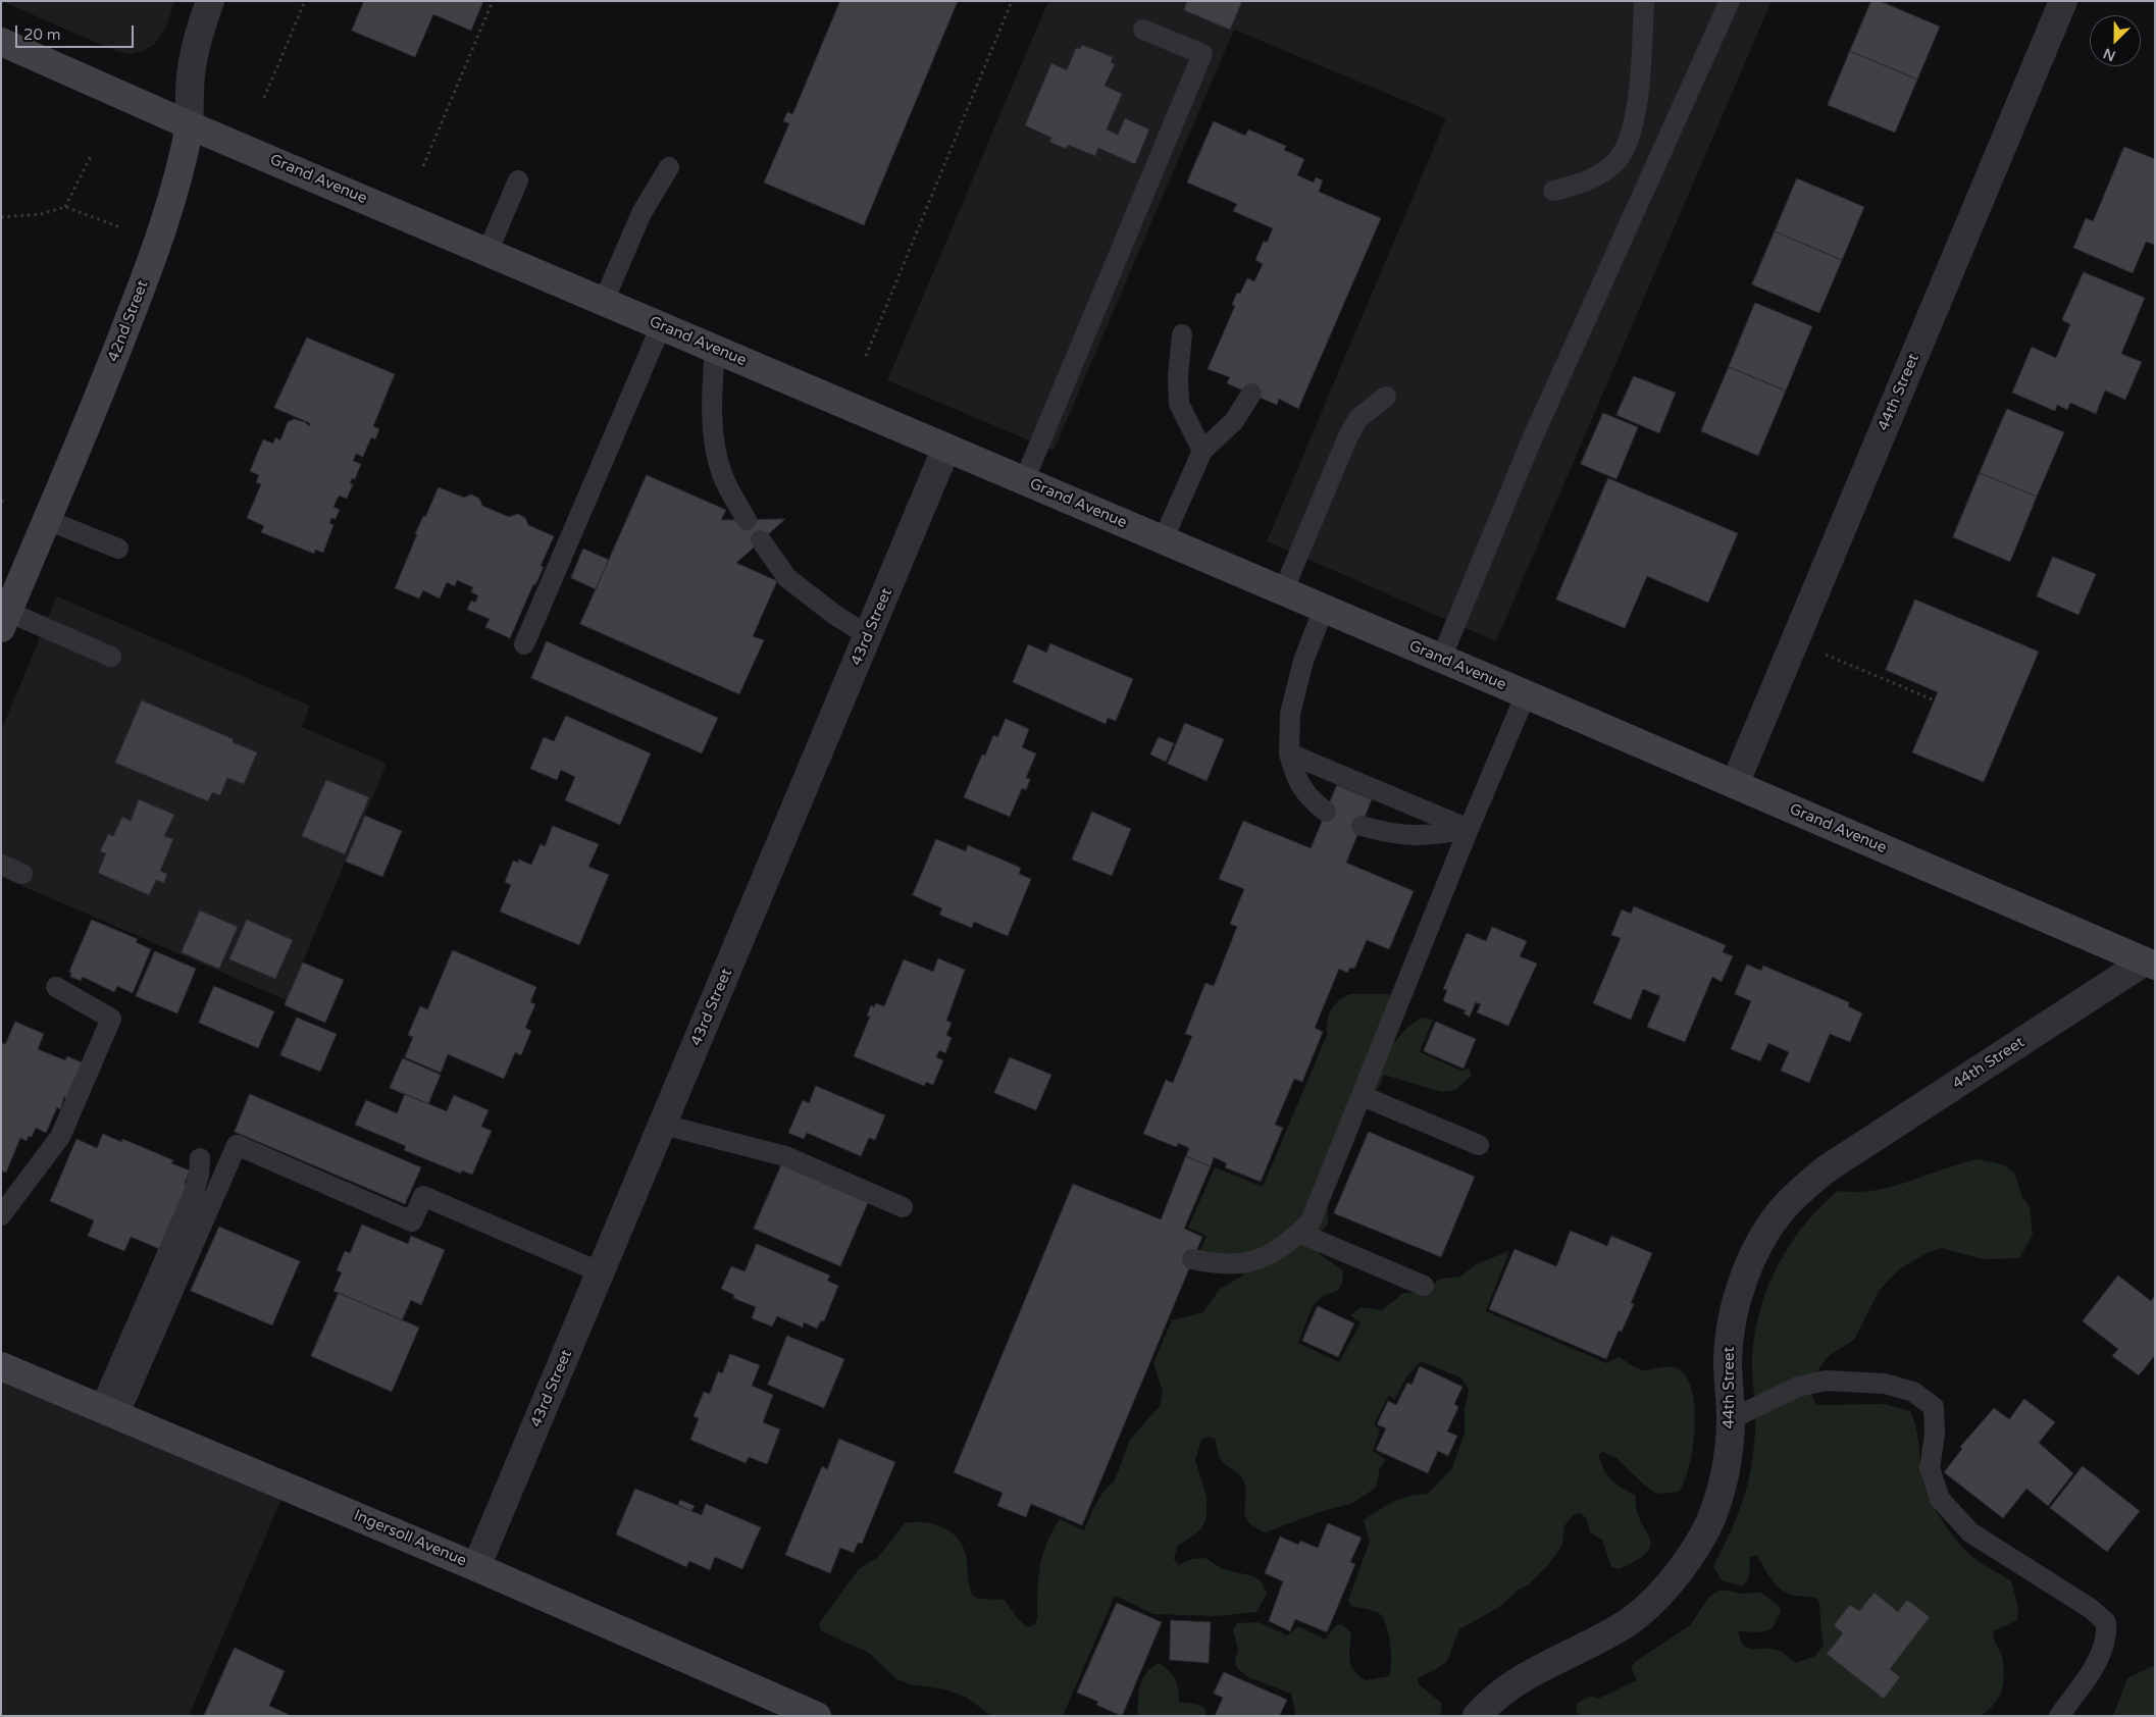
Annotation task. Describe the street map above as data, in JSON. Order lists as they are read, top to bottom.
{
  "streets": {
    "main road": ["Grand Avenue", "42nd Street", "Ingersoll Avenue"],
    "street": ["44th Street", "43rd Street"]
  },
  "crossings": [
    ["Grand Avenue", "42nd Street"],
    ["Grand Avenue", "44th Street"],
    ["Grand Avenue", "43rd Street"],
    ["43rd Street", "Ingersoll Avenue"]
  ],
  "scale_bar": "20 m",
  "north": "bottom left"
}
